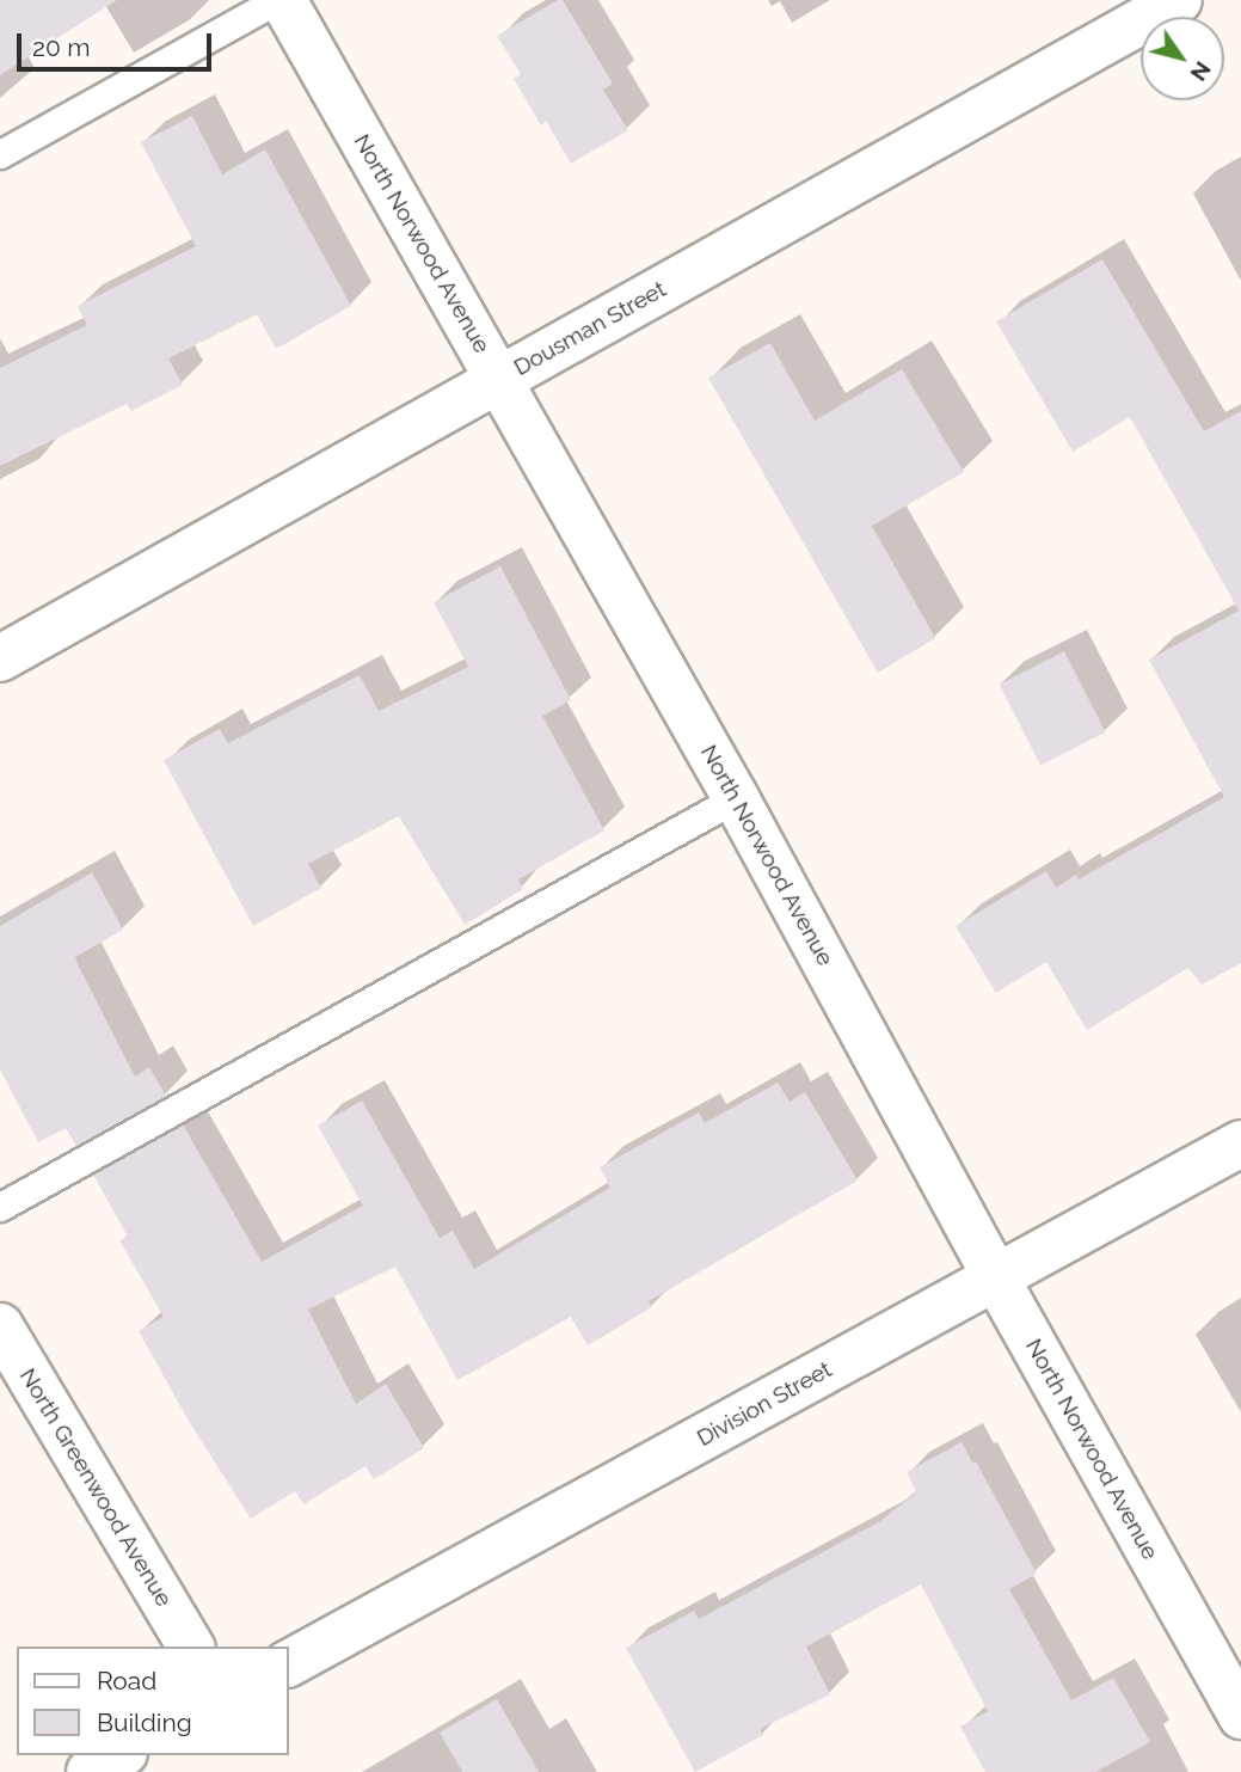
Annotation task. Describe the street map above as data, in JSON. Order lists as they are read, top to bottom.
{
  "streets": {
    "street": [
      "North Norwood Avenue",
      "Dousman Street",
      "Division Street",
      "North Greenwood Avenue"
    ]
  },
  "crossings": [
    ["North Norwood Avenue", "Dousman Street"],
    ["North Norwood Avenue", "Division Street"]
  ],
  "legend": ["Road", "Building"],
  "scale_bar": "20 m",
  "north": "bottom right"
}
